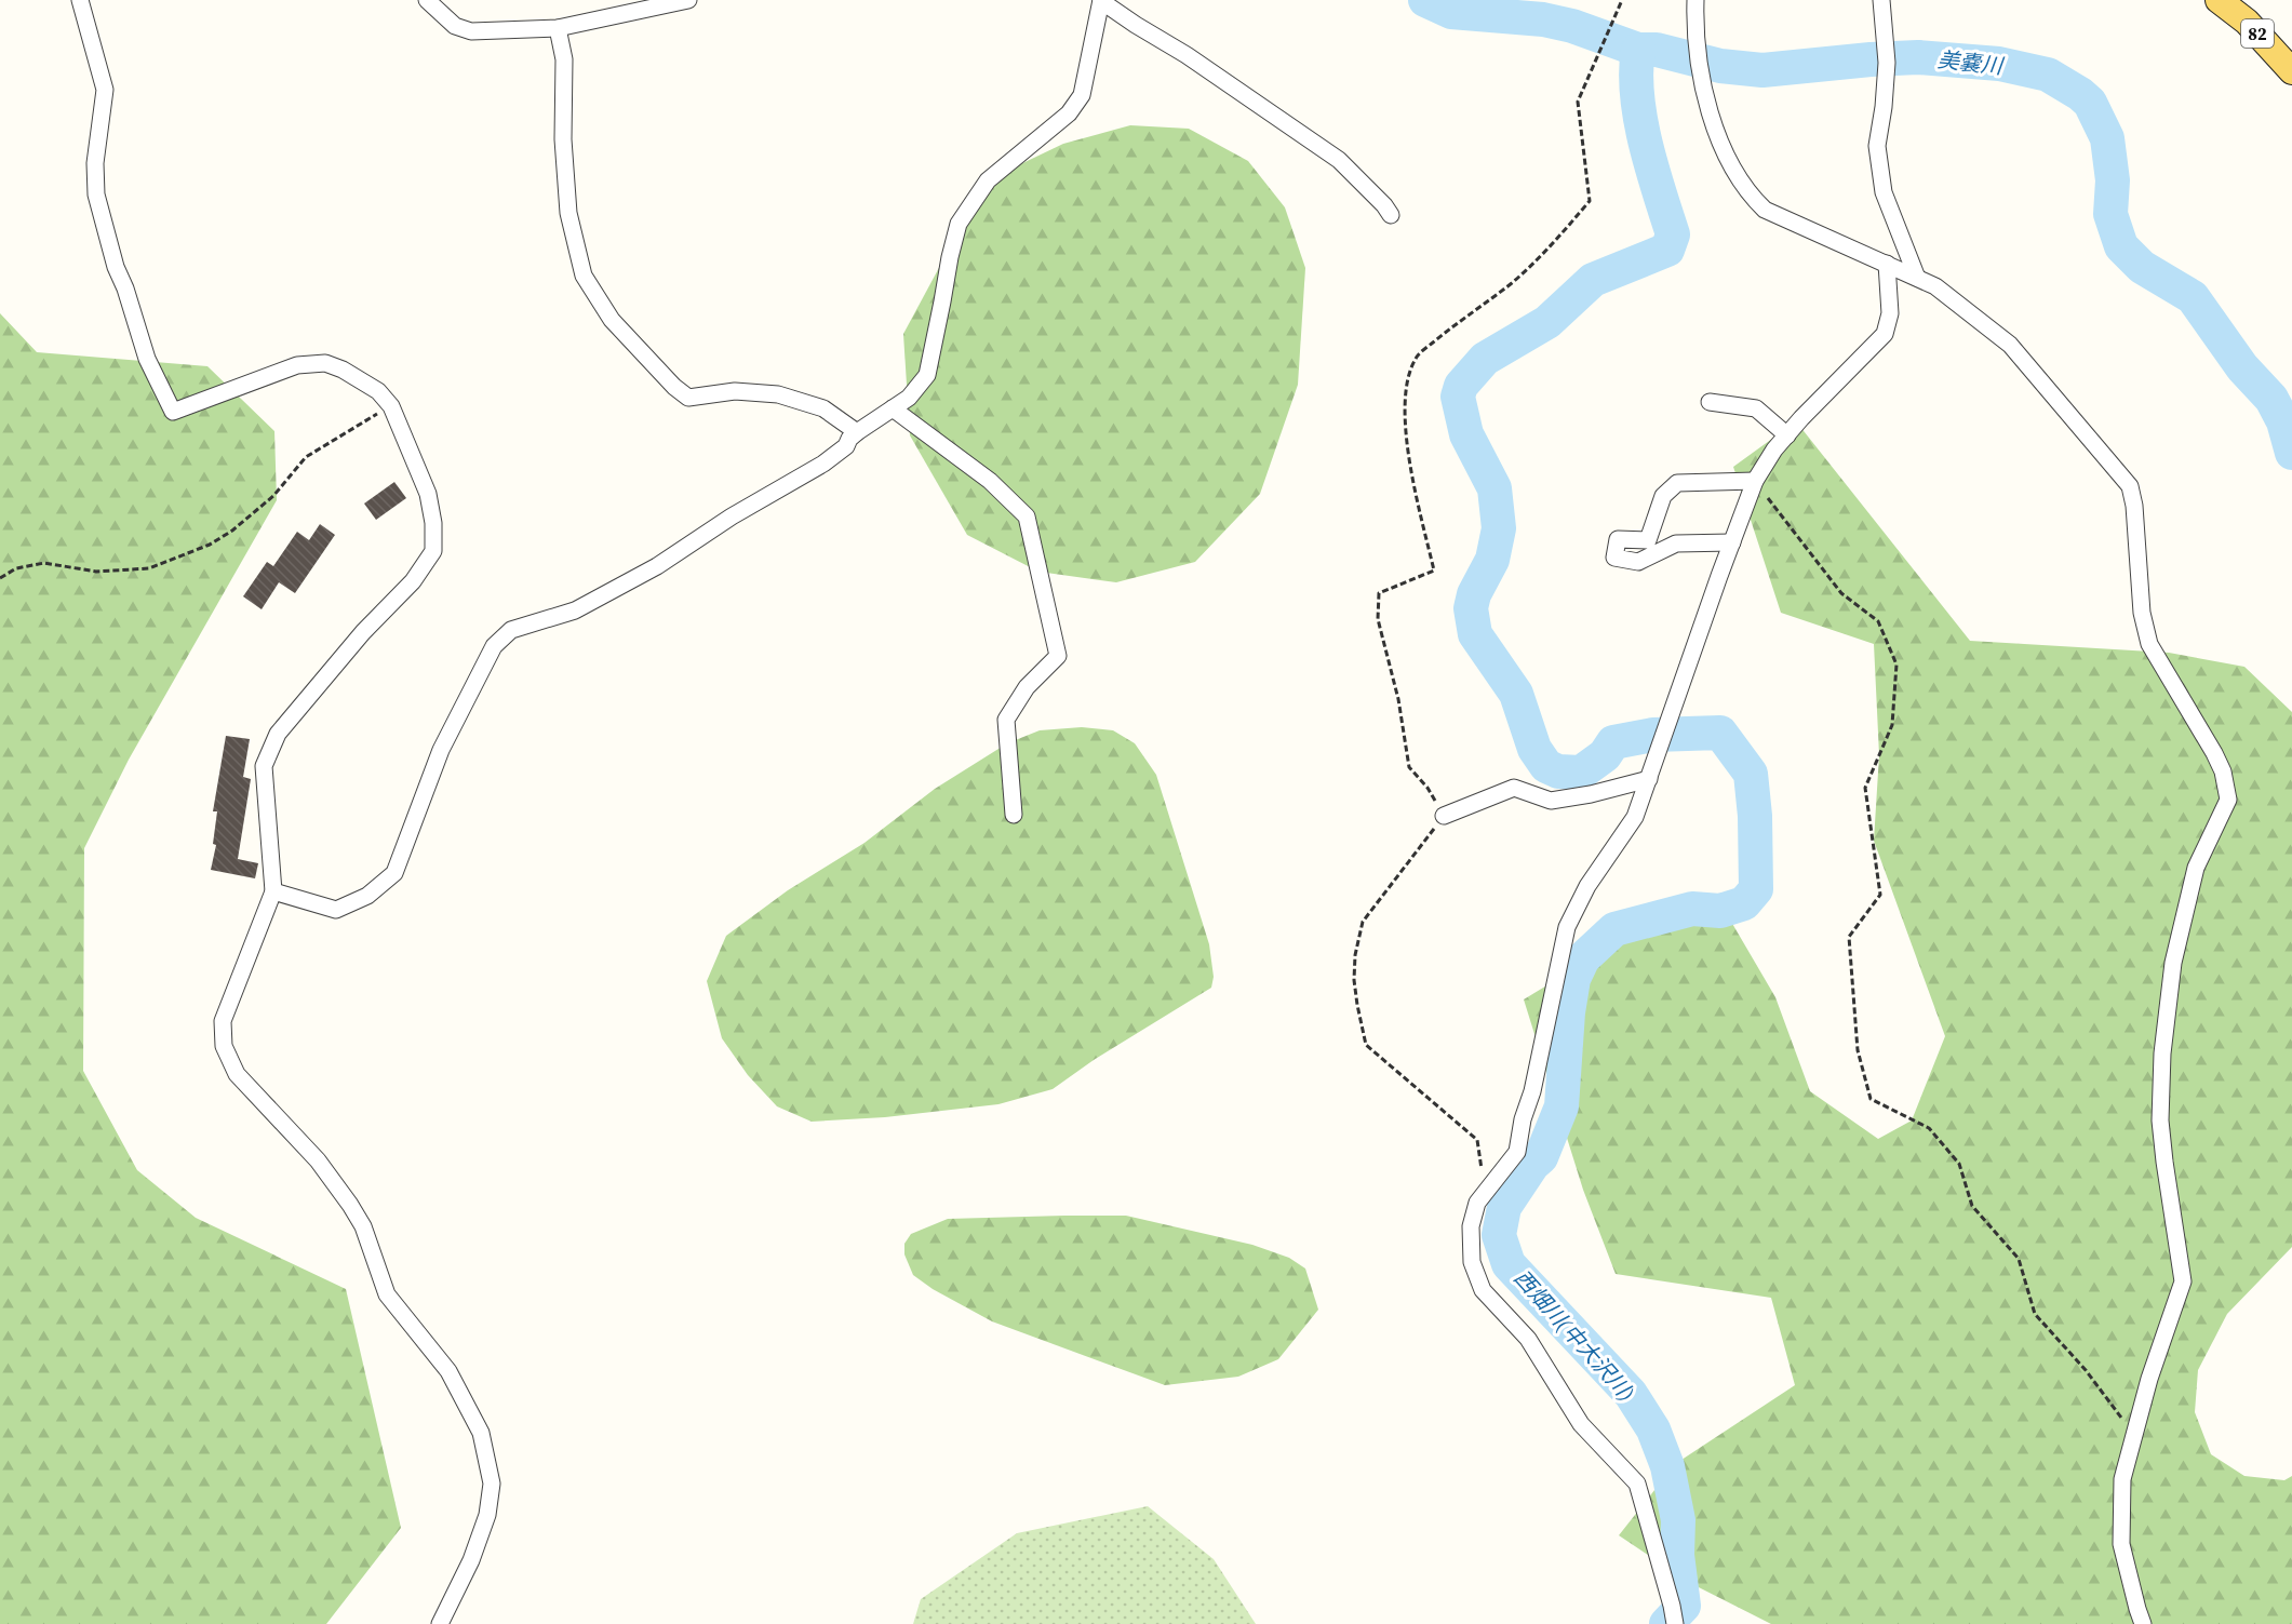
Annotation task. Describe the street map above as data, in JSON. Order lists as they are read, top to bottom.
{
  "streets": {
    "main road": ["82"]
  },
  "water": ["美嚢川", "西畑川(中大沢川)"]
}
